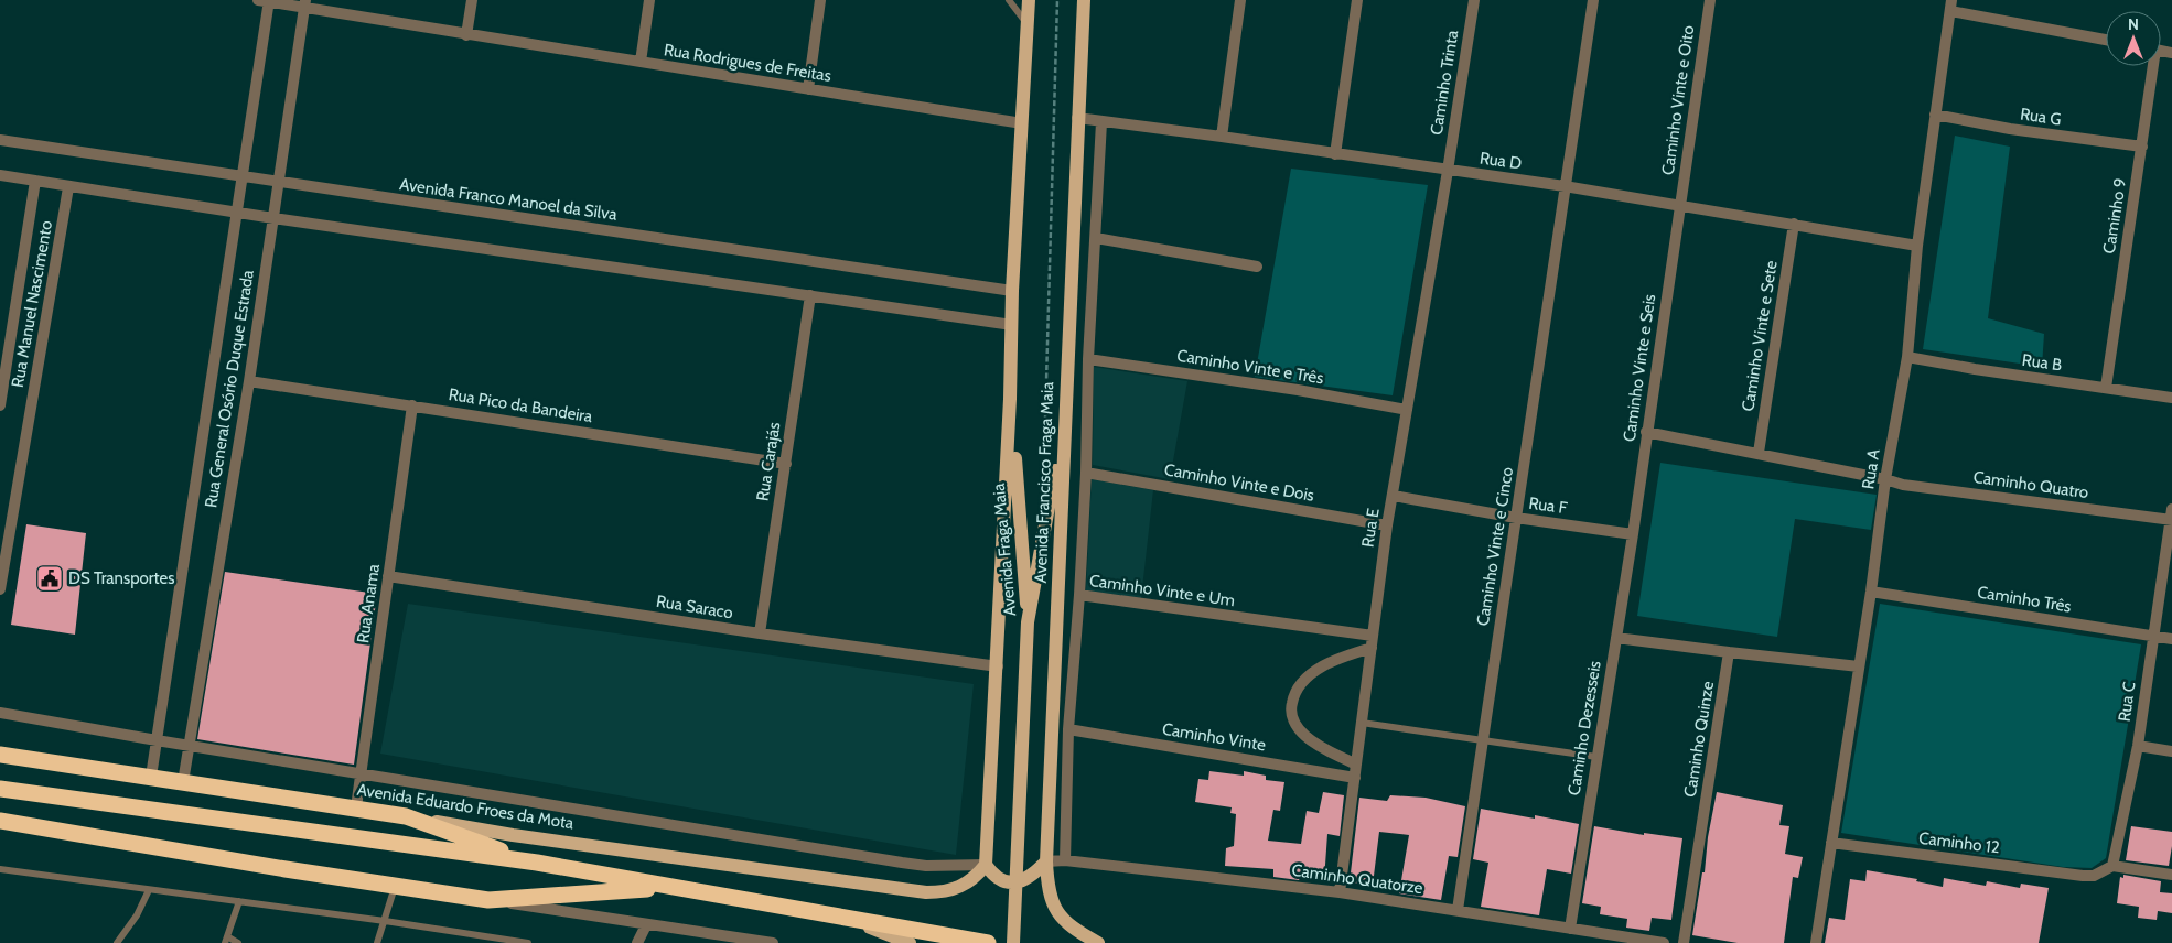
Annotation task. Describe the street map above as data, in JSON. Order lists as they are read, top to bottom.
{
  "streets": {
    "highway": ["Avenida Eduardo Froes da Mota"],
    "main road": ["Avenida Francisco Fraga Maia", "Avenida Fraga Maia"],
    "street": [
      "Rua Rodrigues de Freitas",
      "Caminho Trinta",
      "Caminho Vinte e Oito",
      "Rua G",
      "Rua D",
      "Avenida Franco Manoel da Silva",
      "Caminho 9",
      "Rua Manuel Nascimento",
      "Caminho Vinte e Sete",
      "Rua B",
      "Caminho Vinte e Três",
      "Caminho Vinte e Seis",
      "Rua General Osório Duque Estrada",
      "Rua Pico da Bandeira",
      "Rua Carajás",
      "Rua A",
      "Caminho Vinte e Dois",
      "Caminho Quatro",
      "Rua F",
      "Rua E",
      "Caminho Vinte e Cinco",
      "Caminho Vinte e Um",
      "Caminho Três",
      "Rua Anama",
      "Rua Saraco",
      "Rua C",
      "Caminho Dezesseis",
      "Caminho Vinte",
      "Caminho Quinze",
      "Caminho 12",
      "Caminho Quatorze"
    ]
  },
  "crossings": [
    ["Rua Rodrigues de Freitas", "Rua General Osório Duque Estrada"],
    ["Caminho Trinta", "Rua D"],
    ["Caminho Trinta", "Rua E"],
    ["Caminho Vinte e Oito", "Rua D"],
    ["Caminho Vinte e Oito", "Caminho Vinte e Seis"],
    ["Rua G", "Caminho 9"],
    ["Rua G", "Rua A"],
    ["Rua D", "Caminho Vinte e Sete"],
    ["Rua D", "Caminho Vinte e Seis"],
    ["Rua D", "Rua A"],
    ["Rua D", "Avenida Francisco Fraga Maia"],
    ["Rua D", "Rua E"],
    ["Rua D", "Caminho Vinte e Cinco"],
    ["Avenida Franco Manoel da Silva", "Rua General Osório Duque Estrada"],
    ["Caminho 9", "Rua B"],
    ["Caminho Vinte e Sete", "Caminho Quatro"],
    ["Rua B", "Rua A"],
    ["Caminho Vinte e Três", "Rua E"],
    ["Caminho Vinte e Seis", "Caminho Quatro"],
    ["Caminho Vinte e Seis", "Rua F"],
    ["Caminho Vinte e Seis", "Caminho Dezesseis"],
    ["Rua General Osório Duque Estrada", "Rua Pico da Bandeira"],
    ["Rua General Osório Duque Estrada", "Avenida Eduardo Froes da Mota"],
    ["Rua Pico da Bandeira", "Rua Carajás"],
    ["Rua Pico da Bandeira", "Rua Anama"],
    ["Rua Carajás", "Rua Saraco"],
    ["Rua A", "Caminho Quatro"],
    ["Rua A", "Caminho Três"],
    ["Rua A", "Caminho 12"],
    ["Avenida Francisco Fraga Maia", "Avenida Fraga Maia"],
    ["Avenida Francisco Fraga Maia", "Caminho Quatorze"],
    ["Caminho Vinte e Dois", "Rua E"],
    ["Caminho Quatro", "Rua C"],
    ["Rua F", "Rua E"],
    ["Rua F", "Caminho Vinte e Cinco"],
    ["Rua F", "Caminho Dezesseis"],
    ["Rua E", "Caminho Vinte e Um"],
    ["Rua E", "Caminho Vinte"],
    ["Rua E", "Caminho Quatorze"],
    ["Caminho Vinte e Cinco", "Caminho Quatorze"],
    ["Caminho Vinte e Um", "Caminho Vinte"],
    ["Caminho Vinte e Um", "Caminho Quatorze"],
    ["Caminho Três", "Rua C"],
    ["Rua Anama", "Rua Saraco"],
    ["Rua Anama", "Avenida Eduardo Froes da Mota"],
    ["Rua C", "Caminho 12"],
    ["Caminho Dezesseis", "Caminho Quatorze"]
  ],
  "places": {
    "public building": ["DS Transportes"]
  },
  "north": "top"
}
